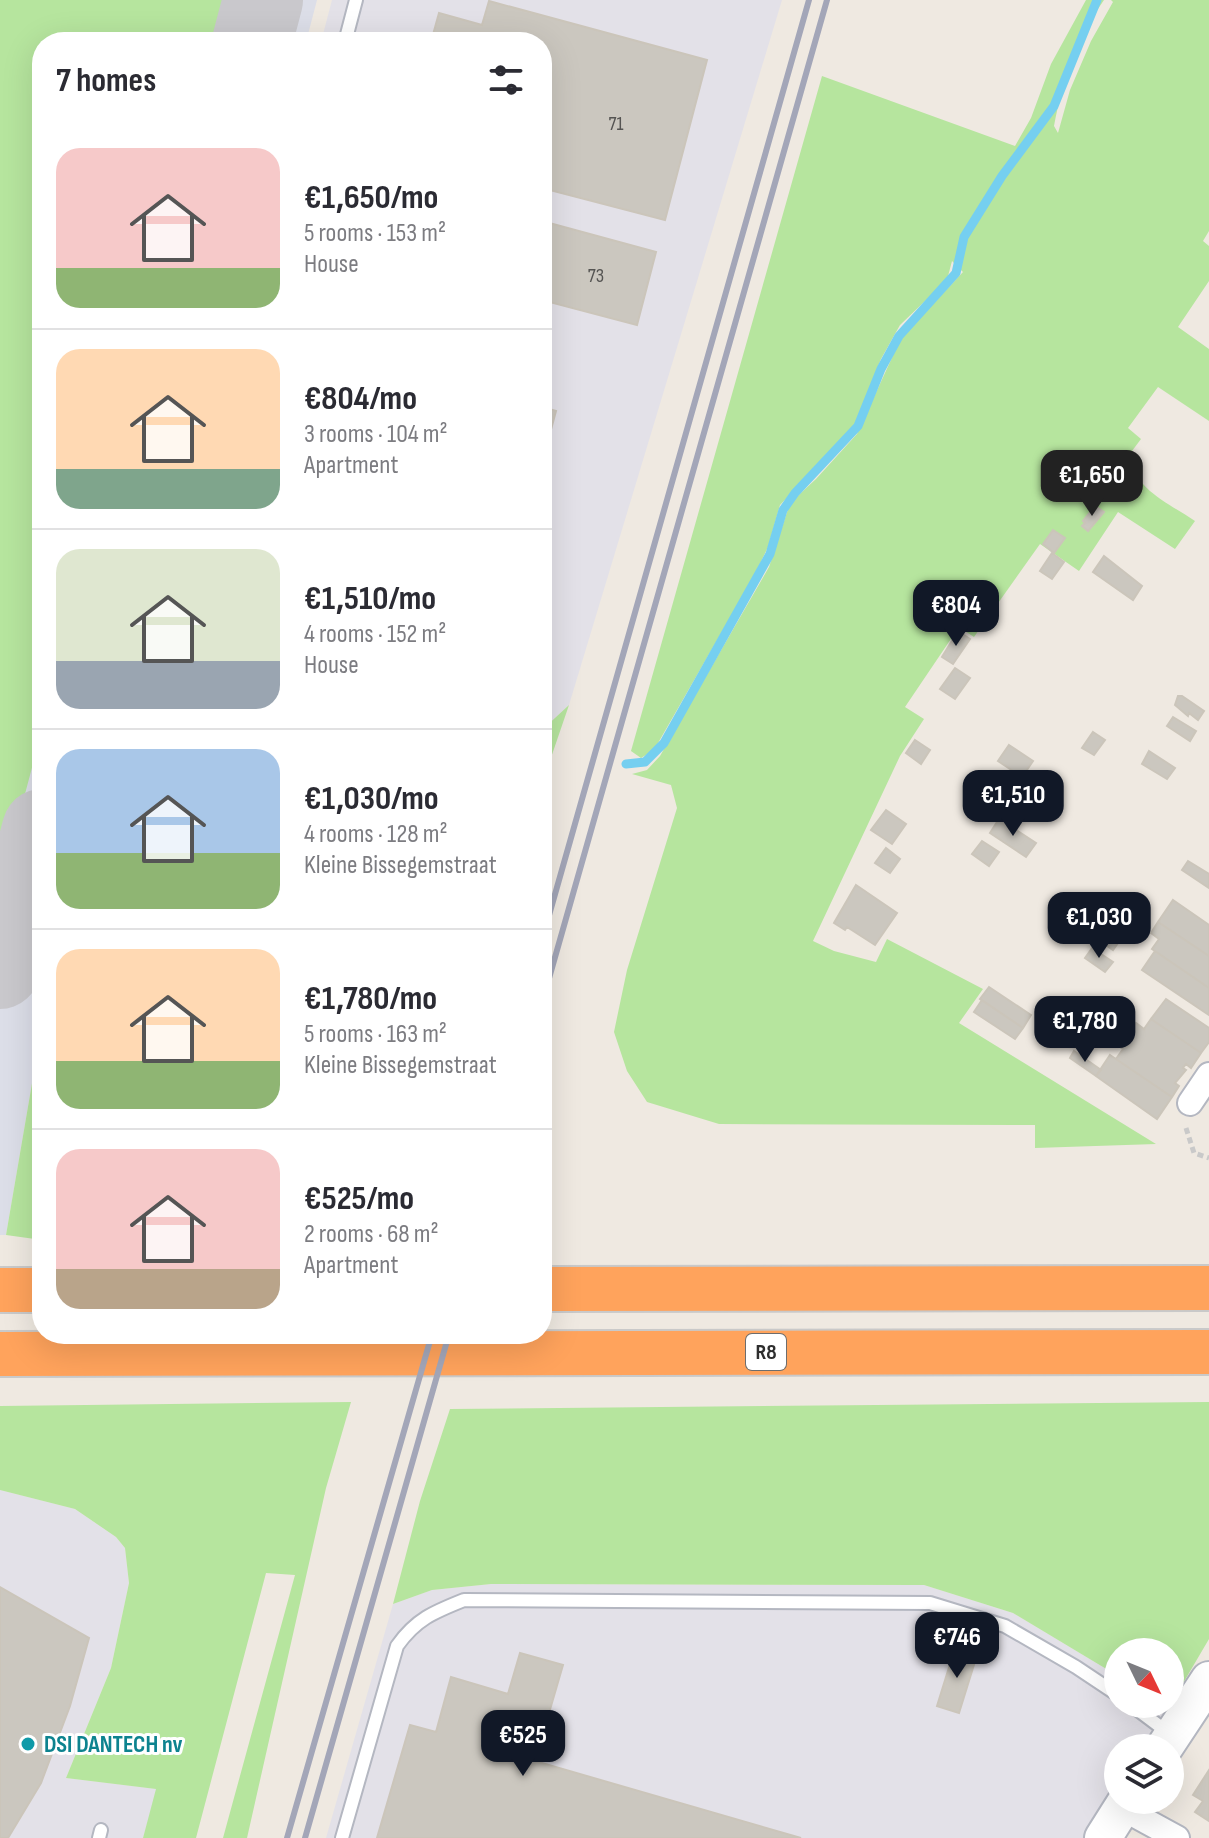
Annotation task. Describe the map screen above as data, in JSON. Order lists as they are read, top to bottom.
{
  "streets": {
    "highway": ["R8"]
  },
  "places": ["DSI DANTECH nv"],
  "house_numbers": ["71", "73"],
  "north": "bottom right",
  "page": {
    "heading": "7 homes",
    "list": [
      {
        "name": "€1,650/mo",
        "note": "5 rooms · 153 m² · House"
      },
      {
        "name": "€804/mo",
        "note": "3 rooms · 104 m² · Apartment"
      },
      {
        "name": "€1,510/mo",
        "note": "4 rooms · 152 m² · House"
      },
      {
        "name": "€1,030/mo",
        "note": "4 rooms · 128 m² · Kleine Bissegemstraat"
      },
      {
        "name": "€1,780/mo",
        "note": "5 rooms · 163 m² · Kleine Bissegemstraat"
      },
      {
        "name": "€525/mo",
        "note": "2 rooms · 68 m² · Apartment"
      }
    ],
    "price": [
      "€1,650",
      "€804",
      "€1,510",
      "€1,030",
      "€1,780",
      "€746",
      "€525"
    ]
  }
}
